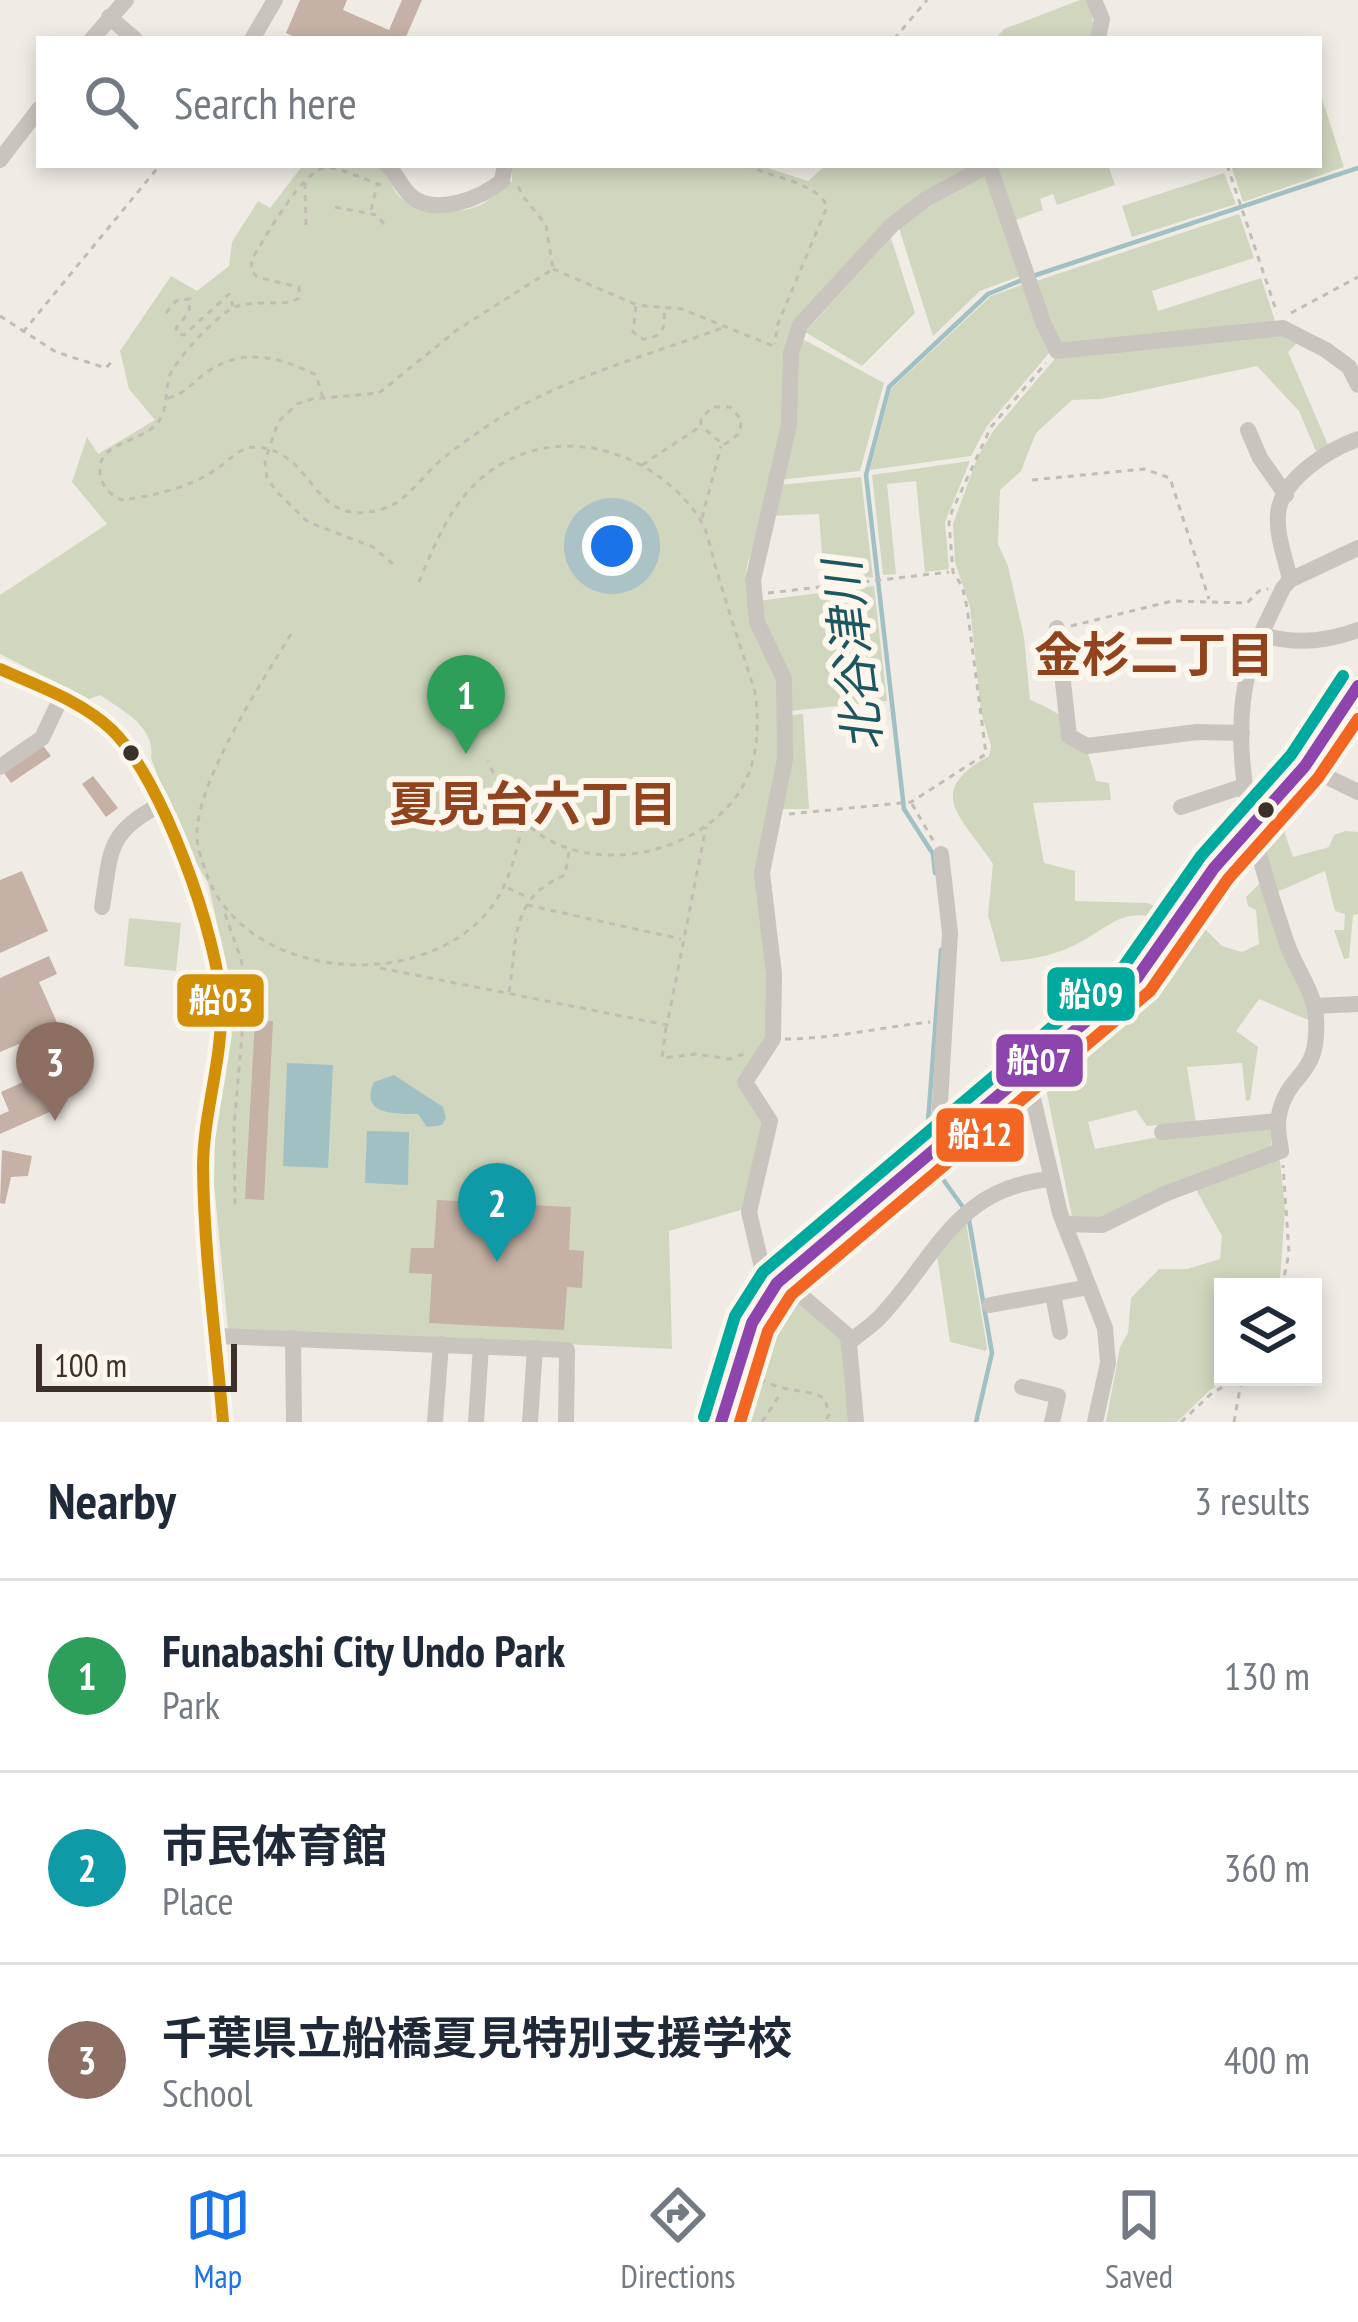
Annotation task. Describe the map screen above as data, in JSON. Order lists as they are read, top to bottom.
{
  "districts": ["金杉二丁目", "夏見台六丁目"],
  "water": ["北谷津川"],
  "lines": [
    "transit line 船03",
    "transit line 船09",
    "transit line 船07",
    "transit line 船12"
  ],
  "scale_bar": "100 m",
  "page": {
    "search": "Search here",
    "pins": ["1", "3", "2"],
    "scale": "100 m",
    "heading": ["Nearby", "3 results"],
    "list": [
      {
        "mark": "1",
        "name": "Funabashi City Undo Park",
        "note": "Park",
        "value": "130 m"
      },
      {
        "mark": "2",
        "name": "市民体育館",
        "note": "Place",
        "value": "360 m"
      },
      {
        "mark": "3",
        "name": "千葉県立船橋夏見特別支援学校",
        "note": "School",
        "value": "400 m"
      }
    ],
    "nav": ["Map", "Directions", "Saved"]
  }
}
